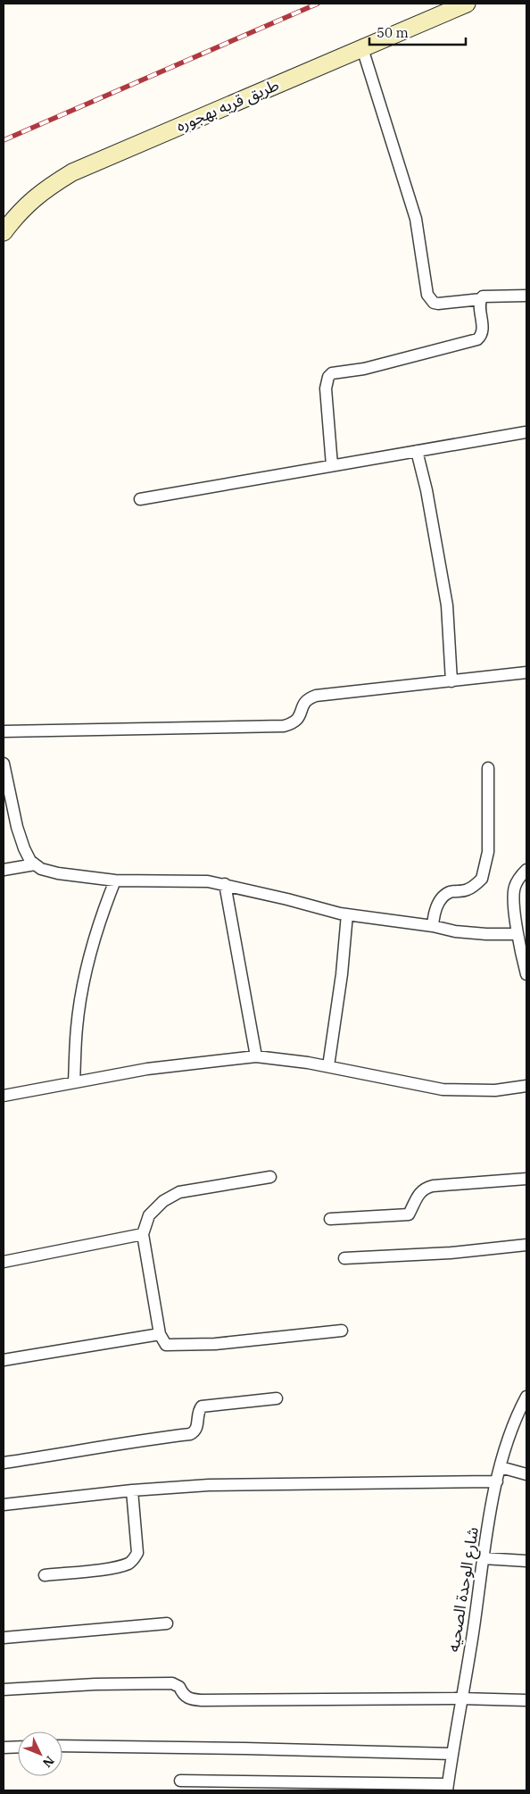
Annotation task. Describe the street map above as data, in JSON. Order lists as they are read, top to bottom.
{
  "streets": {
    "street": ["طريق قريه بهجوره", "شارع الوحدة الصحيه"]
  },
  "scale_bar": "50 m",
  "north": "bottom right"
}
